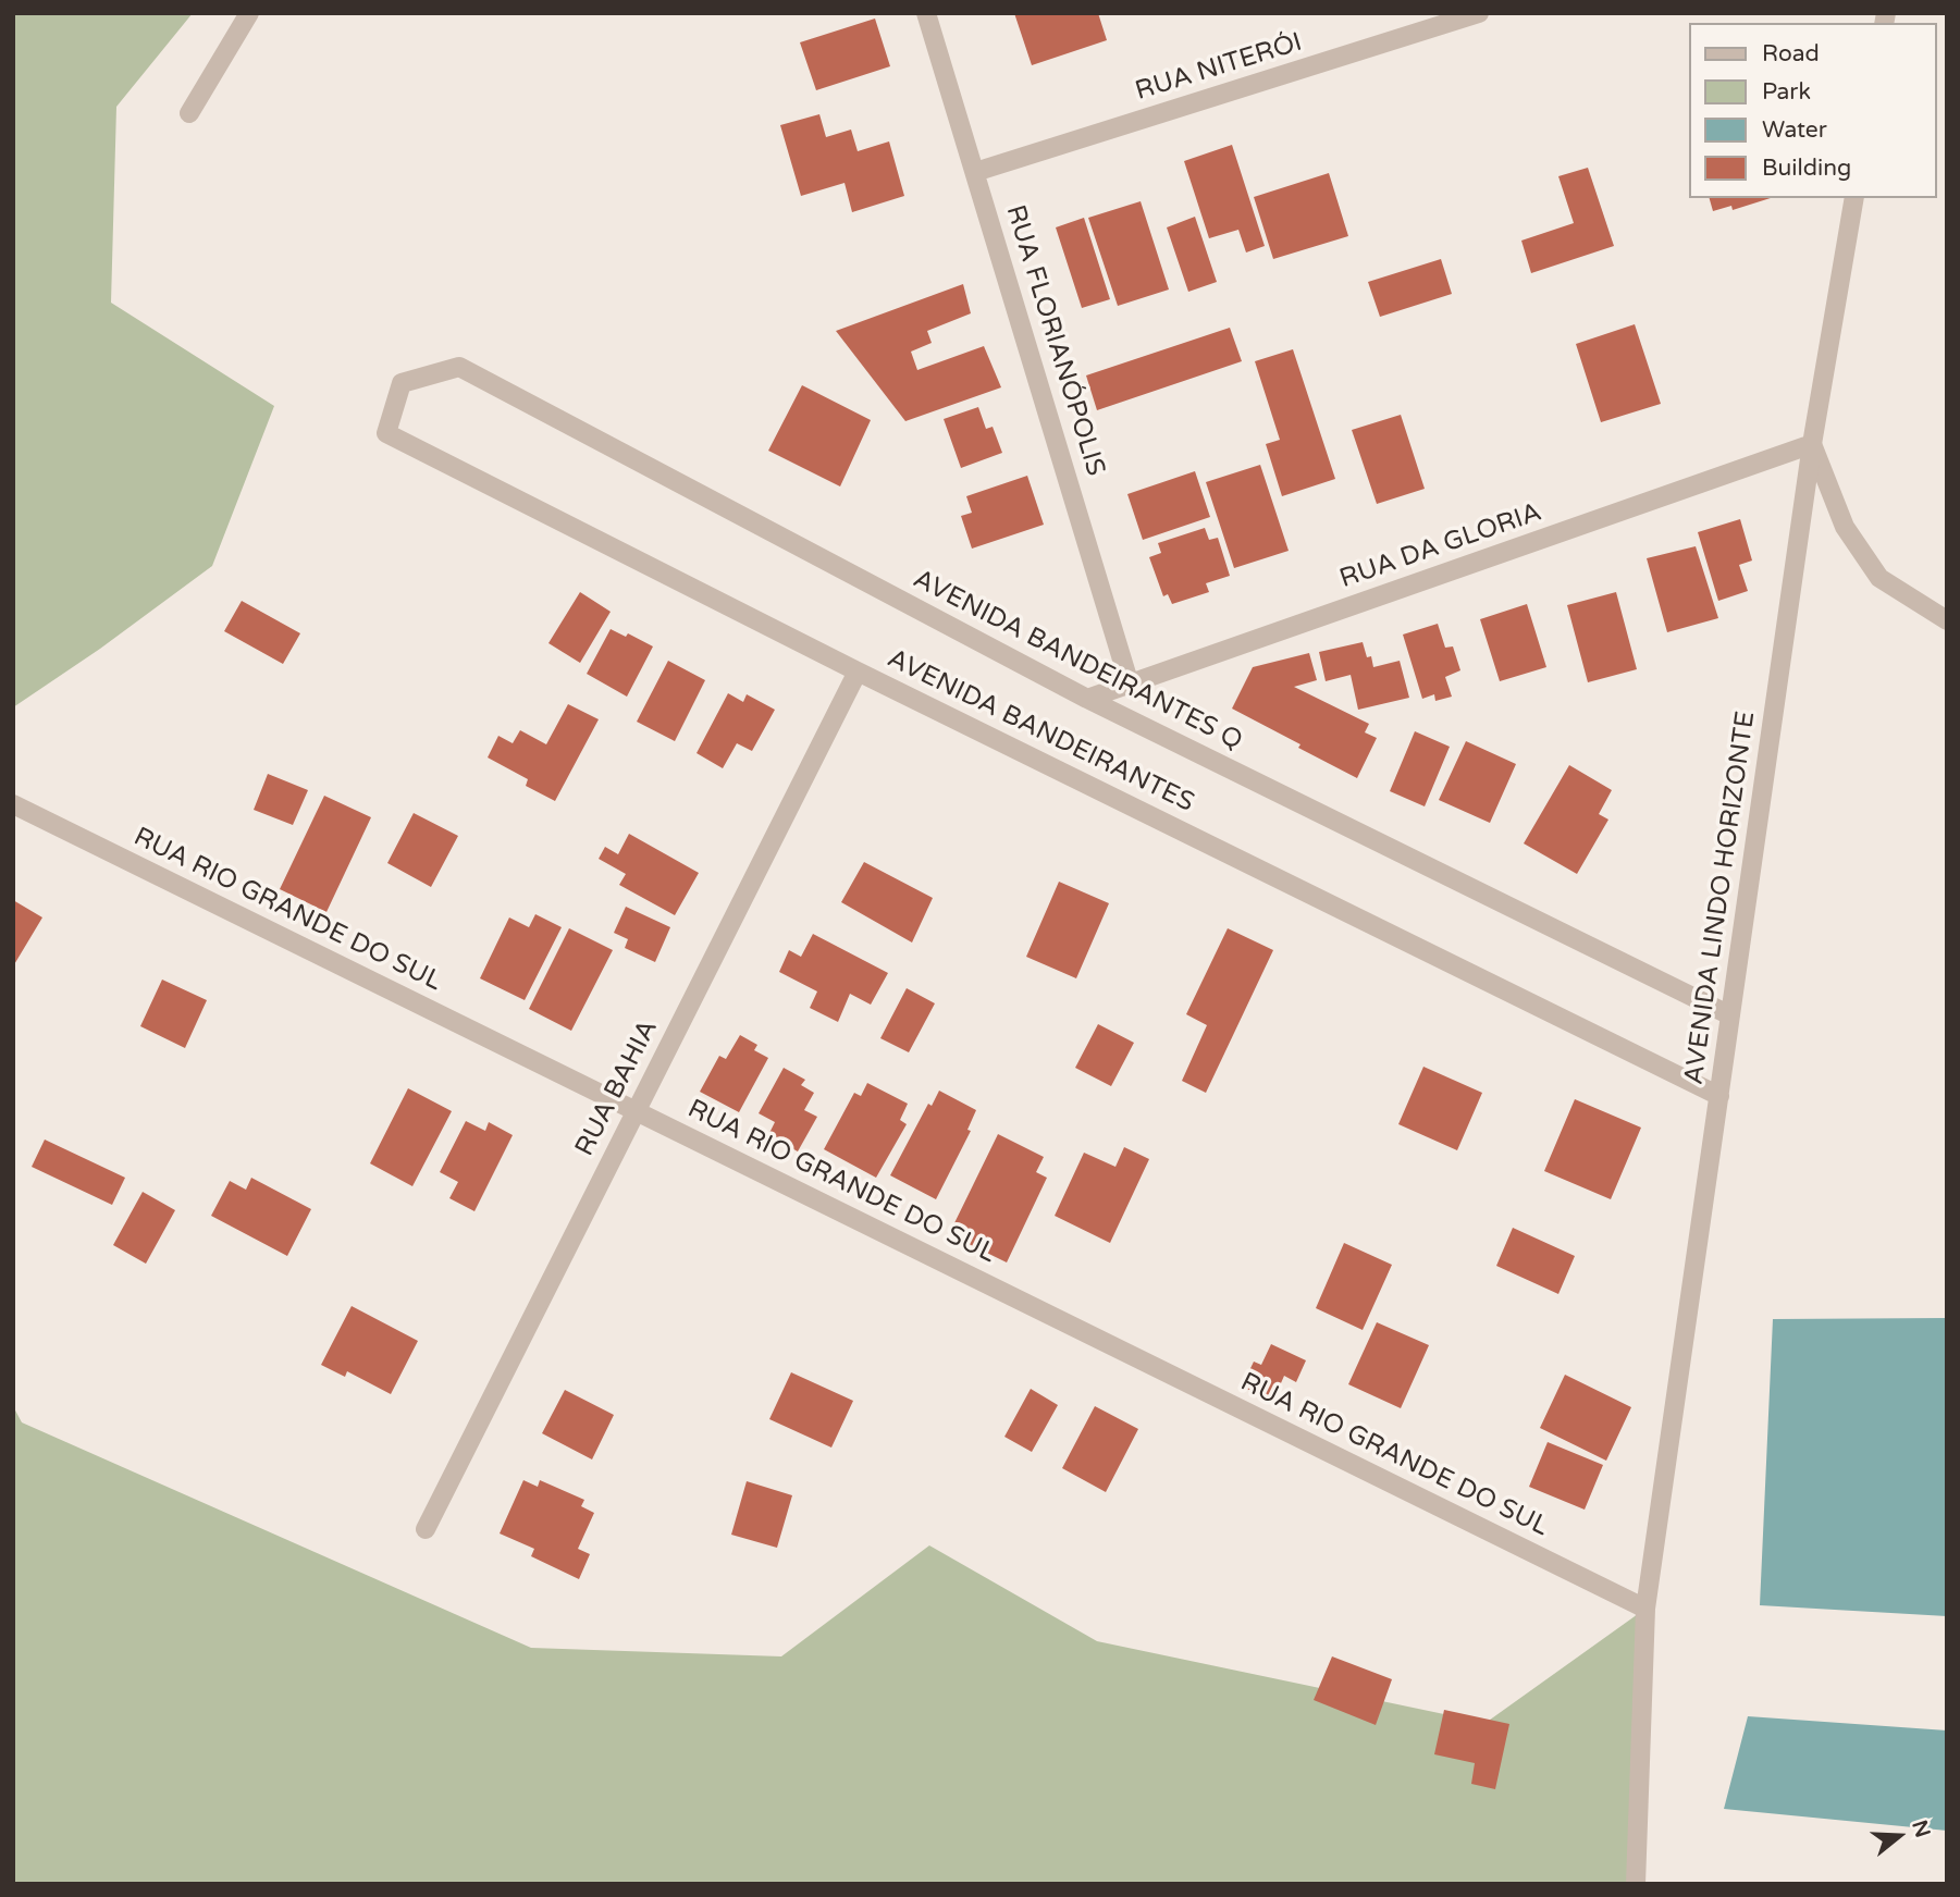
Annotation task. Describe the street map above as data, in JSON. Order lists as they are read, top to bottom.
{
  "streets": {
    "street": [
      "RUA NITERÓI",
      "RUA FLORIANÓPOLIS",
      "RUA DA GLORIA",
      "AVENIDA BANDEIRANTES Q",
      "AVENIDA BANDEIRANTES",
      "AVENIDA LINDO HORIZONTE",
      "RUA RIO GRANDE DO SUL",
      "RUA BAHIA"
    ]
  },
  "crossings": [
    ["RUA NITERÓI", "RUA FLORIANÓPOLIS"],
    ["RUA FLORIANÓPOLIS", "RUA DA GLORIA"],
    ["RUA DA GLORIA", "AVENIDA BANDEIRANTES Q"],
    ["RUA DA GLORIA", "AVENIDA LINDO HORIZONTE"],
    ["AVENIDA BANDEIRANTES Q", "AVENIDA BANDEIRANTES"],
    ["AVENIDA BANDEIRANTES Q", "AVENIDA LINDO HORIZONTE"],
    ["AVENIDA BANDEIRANTES", "AVENIDA LINDO HORIZONTE"],
    ["AVENIDA BANDEIRANTES", "RUA BAHIA"],
    ["AVENIDA LINDO HORIZONTE", "RUA RIO GRANDE DO SUL"],
    ["RUA RIO GRANDE DO SUL", "RUA BAHIA"]
  ],
  "legend": [
    "Road",
    "Park",
    "Water",
    "Building"
  ],
  "north": "right"
}
